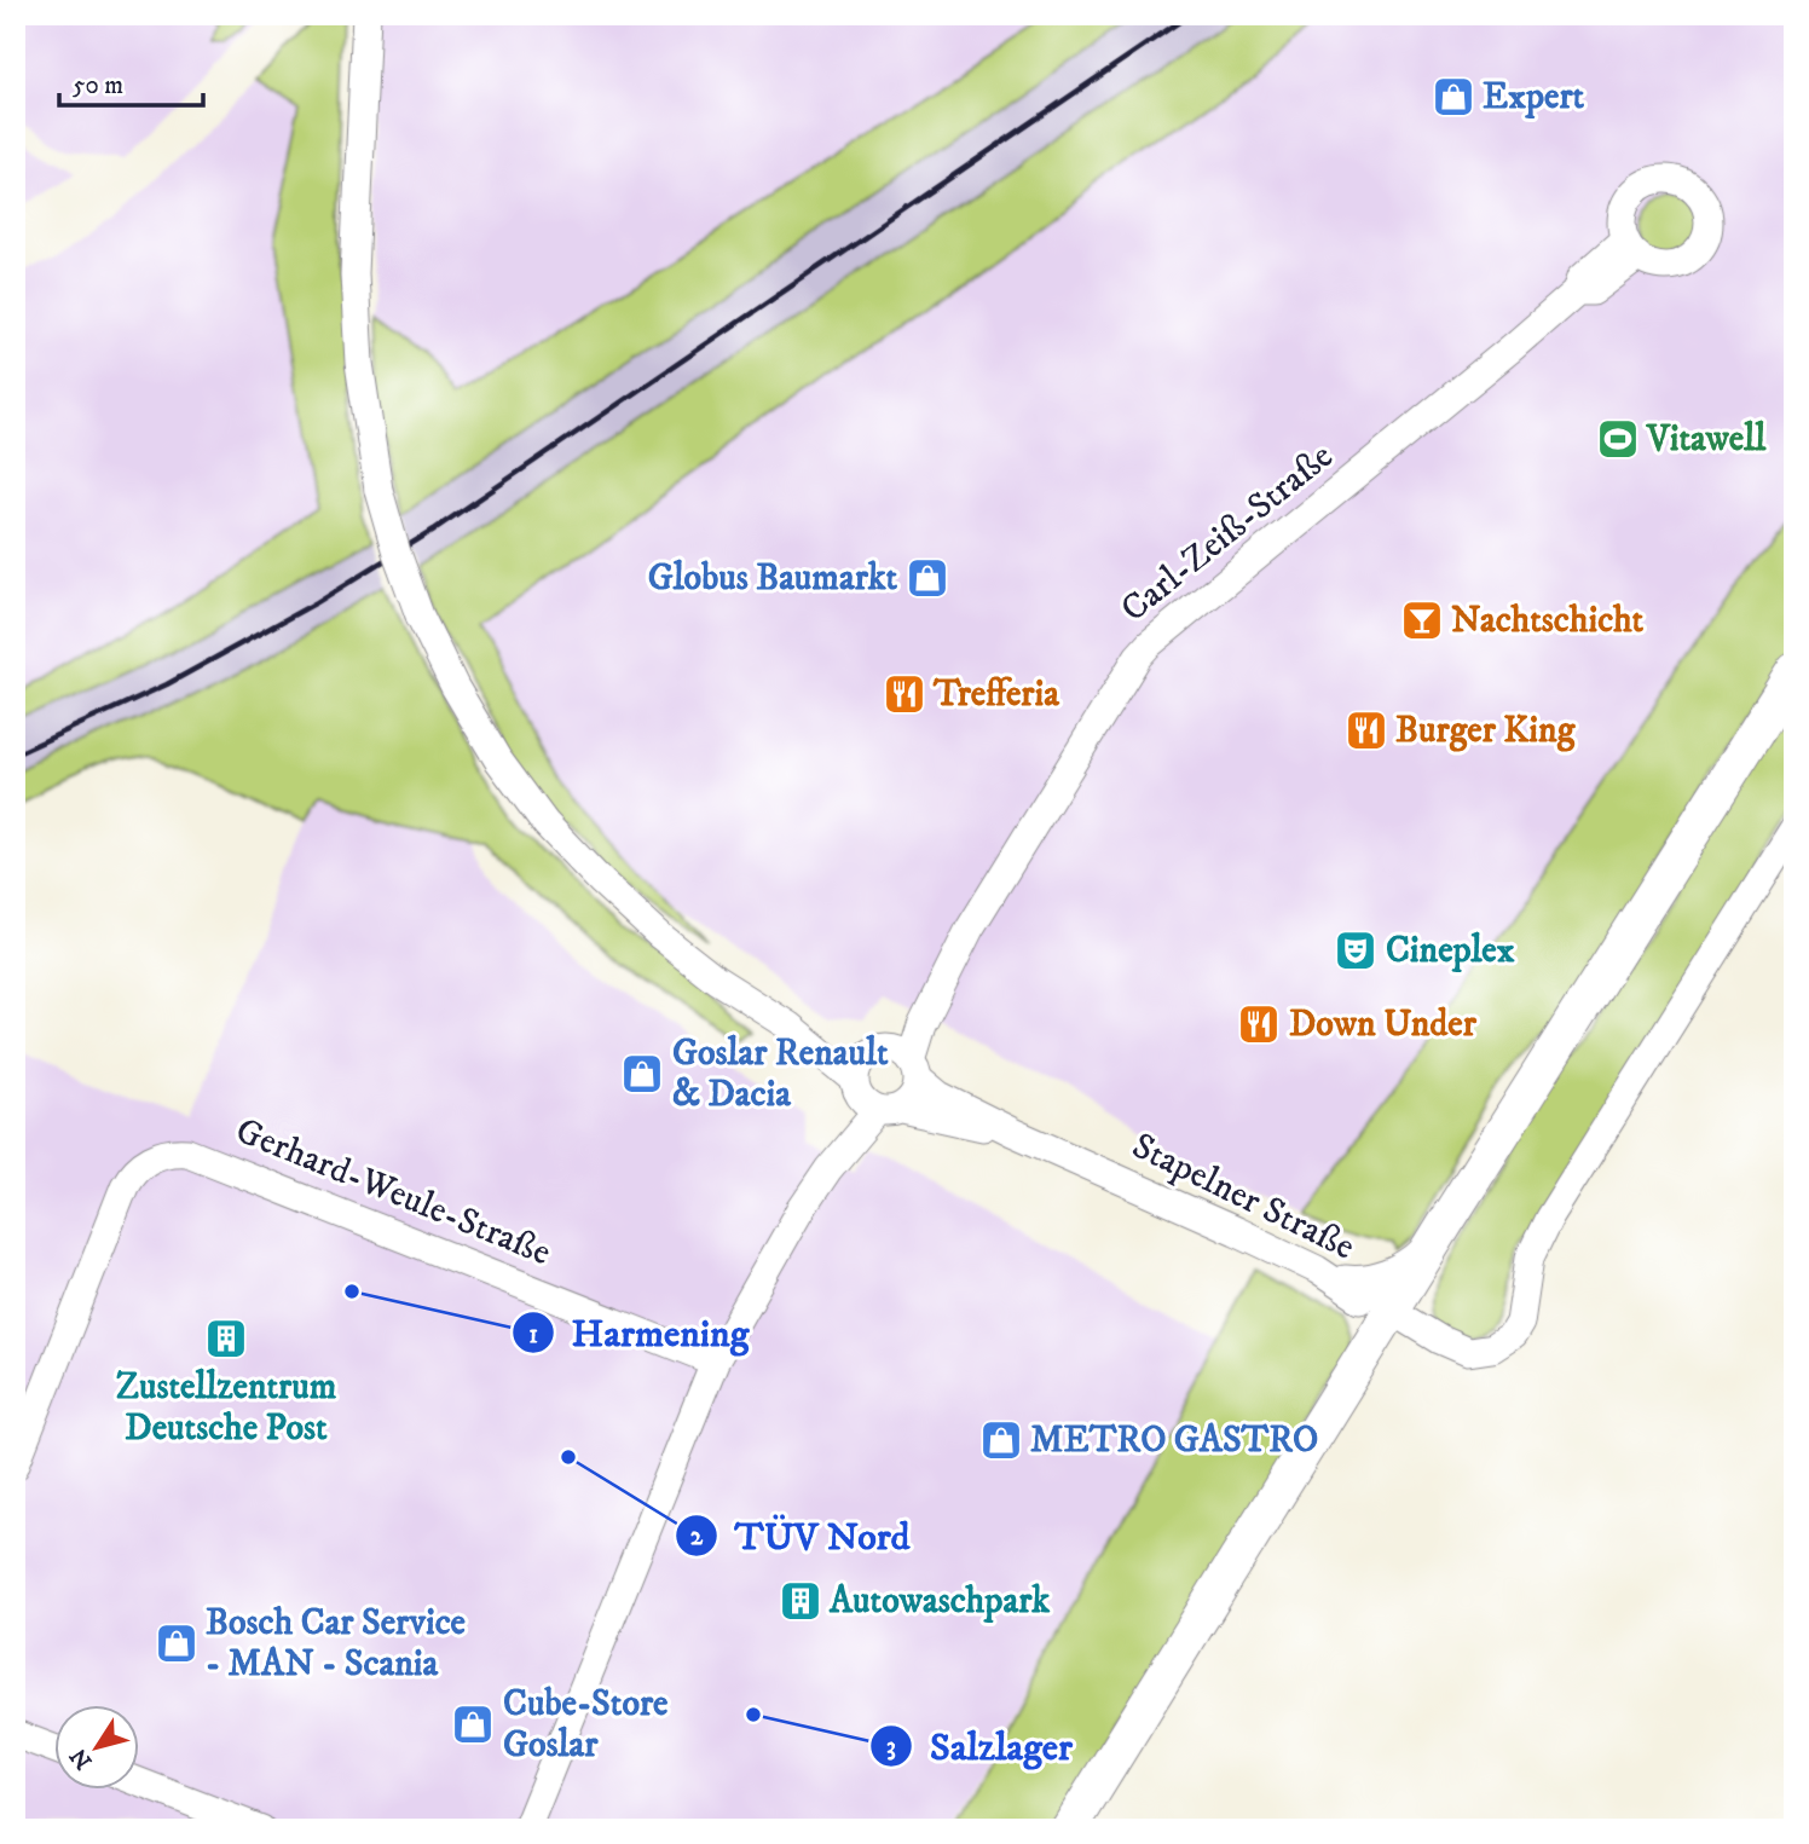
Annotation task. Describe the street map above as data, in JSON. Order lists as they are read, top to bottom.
{
  "streets": {
    "street": ["Carl-Zeiß-Straße", "Gerhard-Weule-Straße", "Stapelner Straße"]
  },
  "crossings": [
    ["Carl-Zeiß-Straße", "Stapelner Straße"]
  ],
  "places": {
    "shop": [
      "Expert",
      "Globus Baumarkt",
      "Goslar Renault & Dacia",
      "METRO GASTRO",
      "Bosch Car Service - MAN - Scania",
      "Cube-Store Goslar"
    ],
    "sports": ["Vitawell"],
    "bar": ["Nachtschicht"],
    "restaurant": ["Trefferia", "Burger King", "Down Under"],
    "theatre": ["Cineplex"],
    "other": ["Harmening", "TÜV Nord", "Salzlager"],
    "building": ["Zustellzentrum Deutsche Post", "Autowaschpark"]
  },
  "scale_bar": "50 m",
  "north": "bottom left"
}
